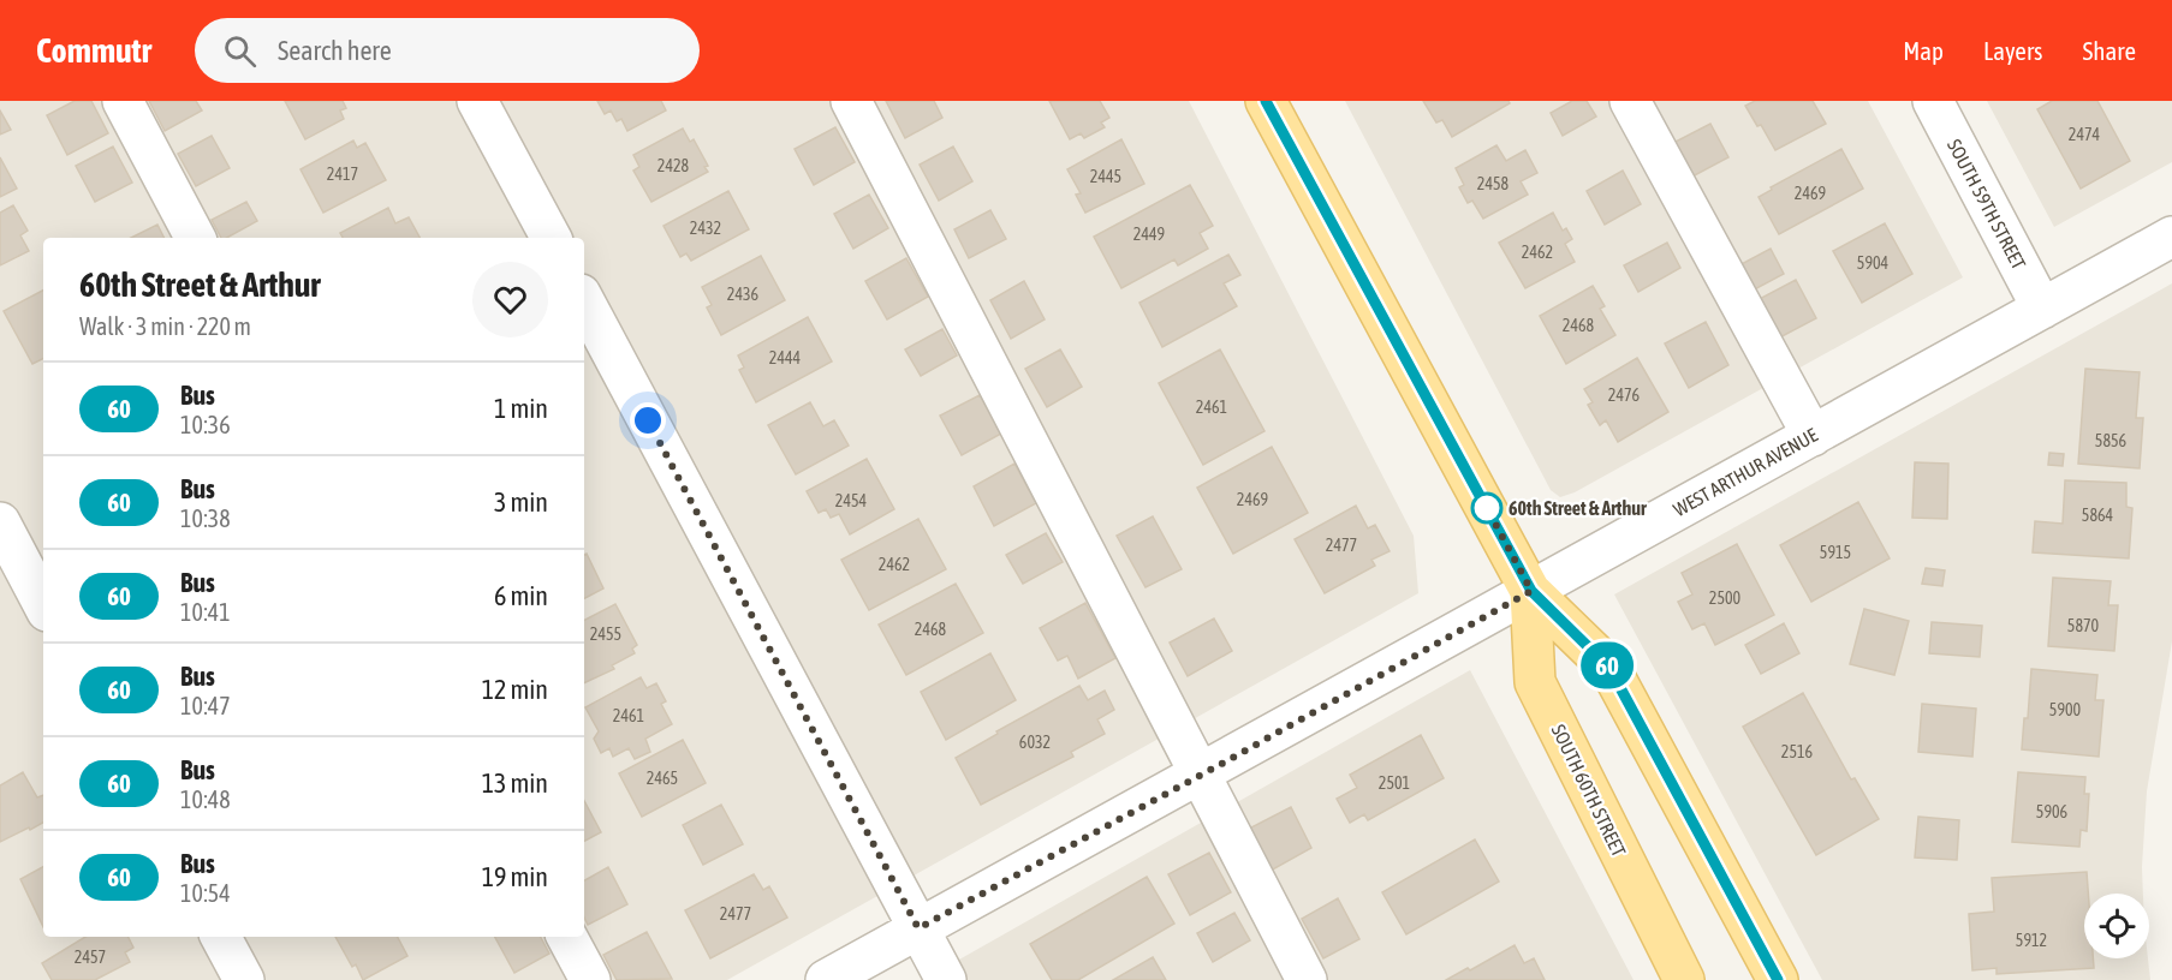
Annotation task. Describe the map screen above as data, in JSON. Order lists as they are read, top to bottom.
{
  "streets": {
    "main road": ["SOUTH 60TH STREET"],
    "street": ["SOUTH 59TH STREET", "WEST ARTHUR AVENUE"]
  },
  "crossings": [
    ["SOUTH 59TH STREET", "WEST ARTHUR AVENUE"],
    ["WEST ARTHUR AVENUE", "SOUTH 60TH STREET"]
  ],
  "places": ["60th Street & Arthur"],
  "lines": ["bus line 60"],
  "house_numbers": [
    "2474",
    "2428",
    "2417",
    "2445",
    "2458",
    "2469",
    "2432",
    "2449",
    "2462",
    "5904",
    "2436",
    "2468",
    "2444",
    "2476",
    "2461",
    "5856",
    "2469",
    "2454",
    "5864",
    "2477",
    "5915",
    "2462",
    "2500",
    "5870",
    "2468",
    "2455",
    "5900",
    "2461",
    "6032",
    "2516",
    "2465",
    "2501",
    "5906",
    "2477",
    "5912",
    "2457"
  ],
  "page": {
    "header": "Commutr",
    "search": "Search here",
    "nav": ["Map", "Layers", "Share"],
    "on_map": "60",
    "heading": ["60th Street & Arthur", "Walk · 3 min · 220 m"],
    "list": [
      {
        "mark": "60",
        "name": "Bus",
        "note": "10:36",
        "value": "1 min"
      },
      {
        "mark": "60",
        "name": "Bus",
        "note": "10:38",
        "value": "3 min"
      },
      {
        "mark": "60",
        "name": "Bus",
        "note": "10:41",
        "value": "6 min"
      },
      {
        "mark": "60",
        "name": "Bus",
        "note": "10:47",
        "value": "12 min"
      },
      {
        "mark": "60",
        "name": "Bus",
        "note": "10:48",
        "value": "13 min"
      },
      {
        "mark": "60",
        "name": "Bus",
        "note": "10:54",
        "value": "19 min"
      }
    ]
  }
}
